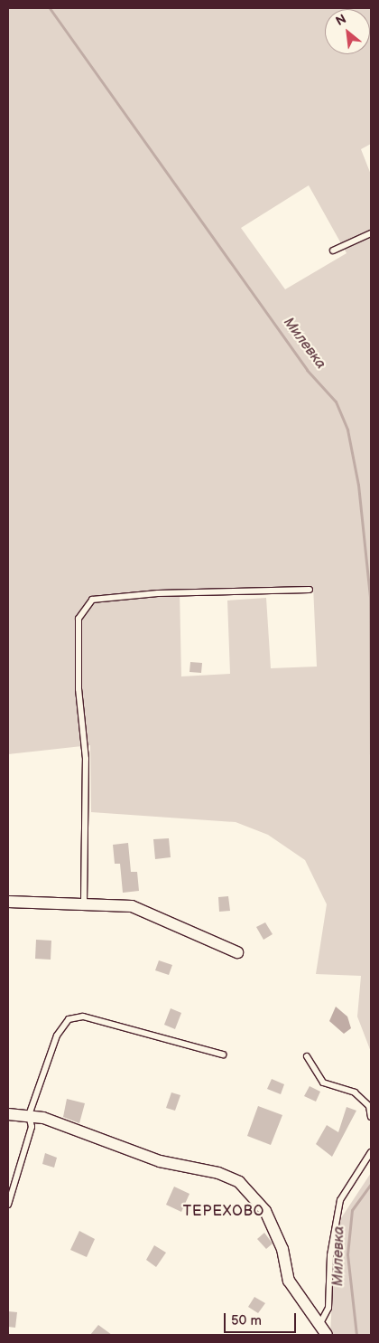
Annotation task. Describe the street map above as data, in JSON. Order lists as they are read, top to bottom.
{
  "districts": ["ТЕРЕХОВО"],
  "water": ["Милевка"],
  "scale_bar": "50 m",
  "north": "top left"
}
